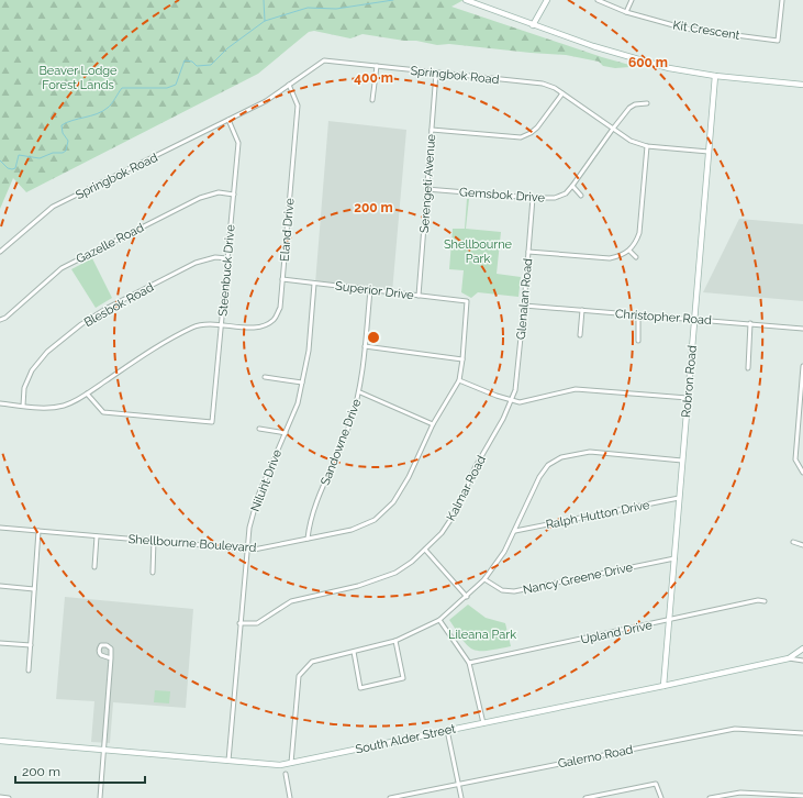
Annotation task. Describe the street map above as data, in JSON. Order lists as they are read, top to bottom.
{
  "streets": {
    "street": [
      "Kit Crescent",
      "Springbok Road",
      "Serengeti Avenue",
      "Gemsbok Drive",
      "Eland Drive",
      "Gazelle Road",
      "Steenbuck Drive",
      "Superior Drive",
      "Glenalan Road",
      "Blesbok Road",
      "Christopher Road",
      "Robron Road",
      "Sandowne Drive",
      "Niluht Drive",
      "Kalmar Road",
      "Ralph Hutton Drive",
      "Shellbourne Boulevard",
      "Nancy Greene Drive",
      "Upland Drive",
      "South Alder Street",
      "Galerno Road"
    ]
  },
  "crossings": [
    ["Springbok Road", "Serengeti Avenue"],
    ["Springbok Road", "Gemsbok Drive"],
    ["Springbok Road", "Eland Drive"],
    ["Springbok Road", "Steenbuck Drive"],
    ["Springbok Road", "Robron Road"],
    ["Serengeti Avenue", "Gemsbok Drive"],
    ["Serengeti Avenue", "Superior Drive"],
    ["Gemsbok Drive", "Glenalan Road"],
    ["Eland Drive", "Steenbuck Drive"],
    ["Eland Drive", "Superior Drive"],
    ["Gazelle Road", "Steenbuck Drive"],
    ["Steenbuck Drive", "Blesbok Road"],
    ["Superior Drive", "Sandowne Drive"],
    ["Superior Drive", "Niluht Drive"],
    ["Superior Drive", "Shellbourne Boulevard"],
    ["Glenalan Road", "Christopher Road"],
    ["Glenalan Road", "Kalmar Road"],
    ["Christopher Road", "Robron Road"],
    ["Robron Road", "Ralph Hutton Drive"],
    ["Robron Road", "Nancy Greene Drive"],
    ["Robron Road", "Upland Drive"],
    ["Robron Road", "South Alder Street"],
    ["Sandowne Drive", "Shellbourne Boulevard"],
    ["Niluht Drive", "Kalmar Road"],
    ["Niluht Drive", "Shellbourne Boulevard"],
    ["Niluht Drive", "South Alder Street"]
  ],
  "parks": ["Beaver Lodge Forest Lands", "Shellbourne Park", "Lileana Park"],
  "scale_bar": "200 m",
  "rings": ["600 m", "400 m", "200 m"]
}
